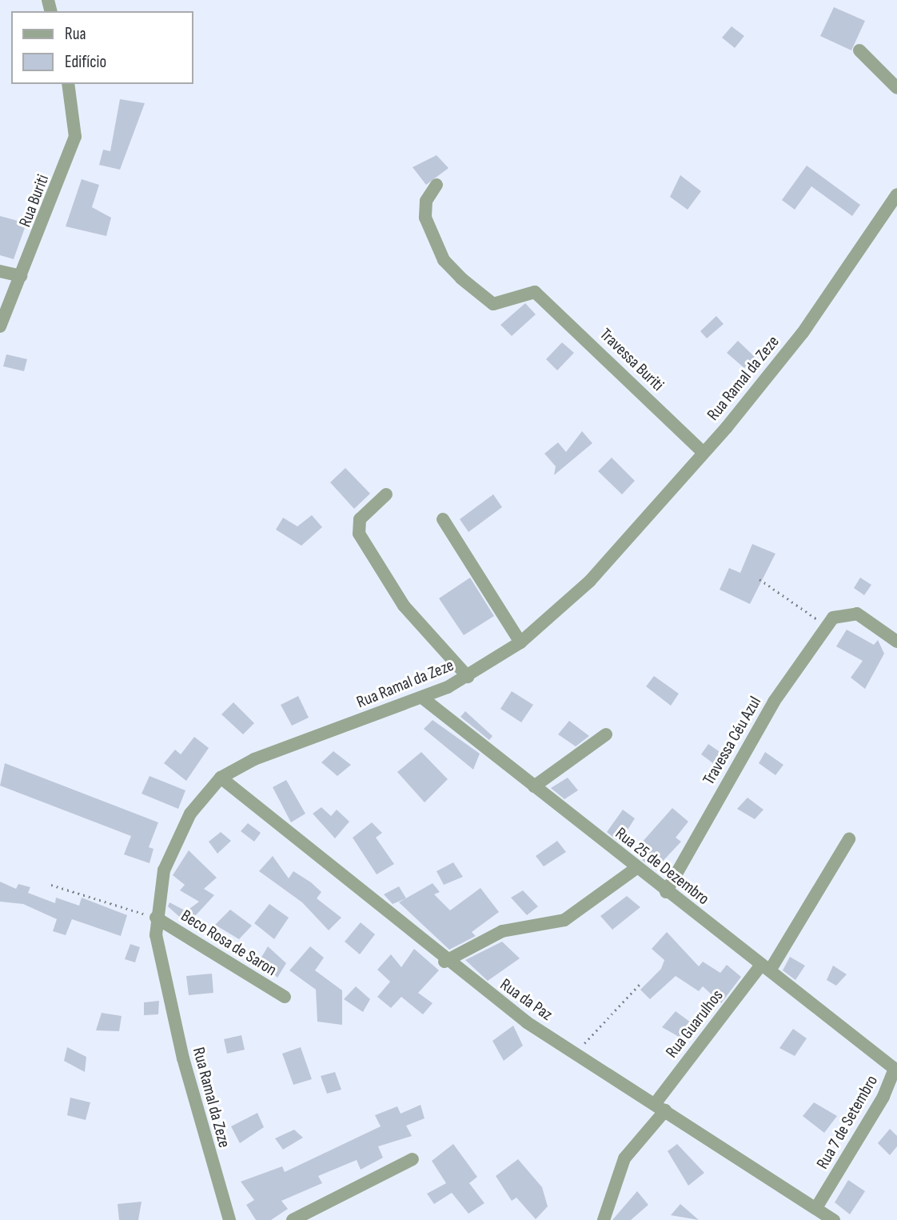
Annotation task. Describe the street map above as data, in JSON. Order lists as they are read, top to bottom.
{
  "streets": {
    "street": [
      "Rua Buriti",
      "Travessa Buriti",
      "Rua Ramal da Zeze",
      "Travessa Céu Azul",
      "Rua 25 de Dezembro",
      "Beco Rosa de Saron",
      "Rua da Paz",
      "Rua Guarulhos",
      "Rua 7 de Setembro"
    ]
  },
  "crossings": [
    ["Travessa Buriti", "Rua Ramal da Zeze"],
    ["Rua Ramal da Zeze", "Rua 25 de Dezembro"],
    ["Rua Ramal da Zeze", "Beco Rosa de Saron"],
    ["Rua Ramal da Zeze", "Rua da Paz"],
    ["Travessa Céu Azul", "Rua 25 de Dezembro"],
    ["Rua 25 de Dezembro", "Rua Guarulhos"],
    ["Rua 25 de Dezembro", "Rua 7 de Setembro"],
    ["Rua da Paz", "Rua Guarulhos"],
    ["Rua da Paz", "Rua 7 de Setembro"]
  ],
  "legend": ["Rua", "Edifício"]
}
